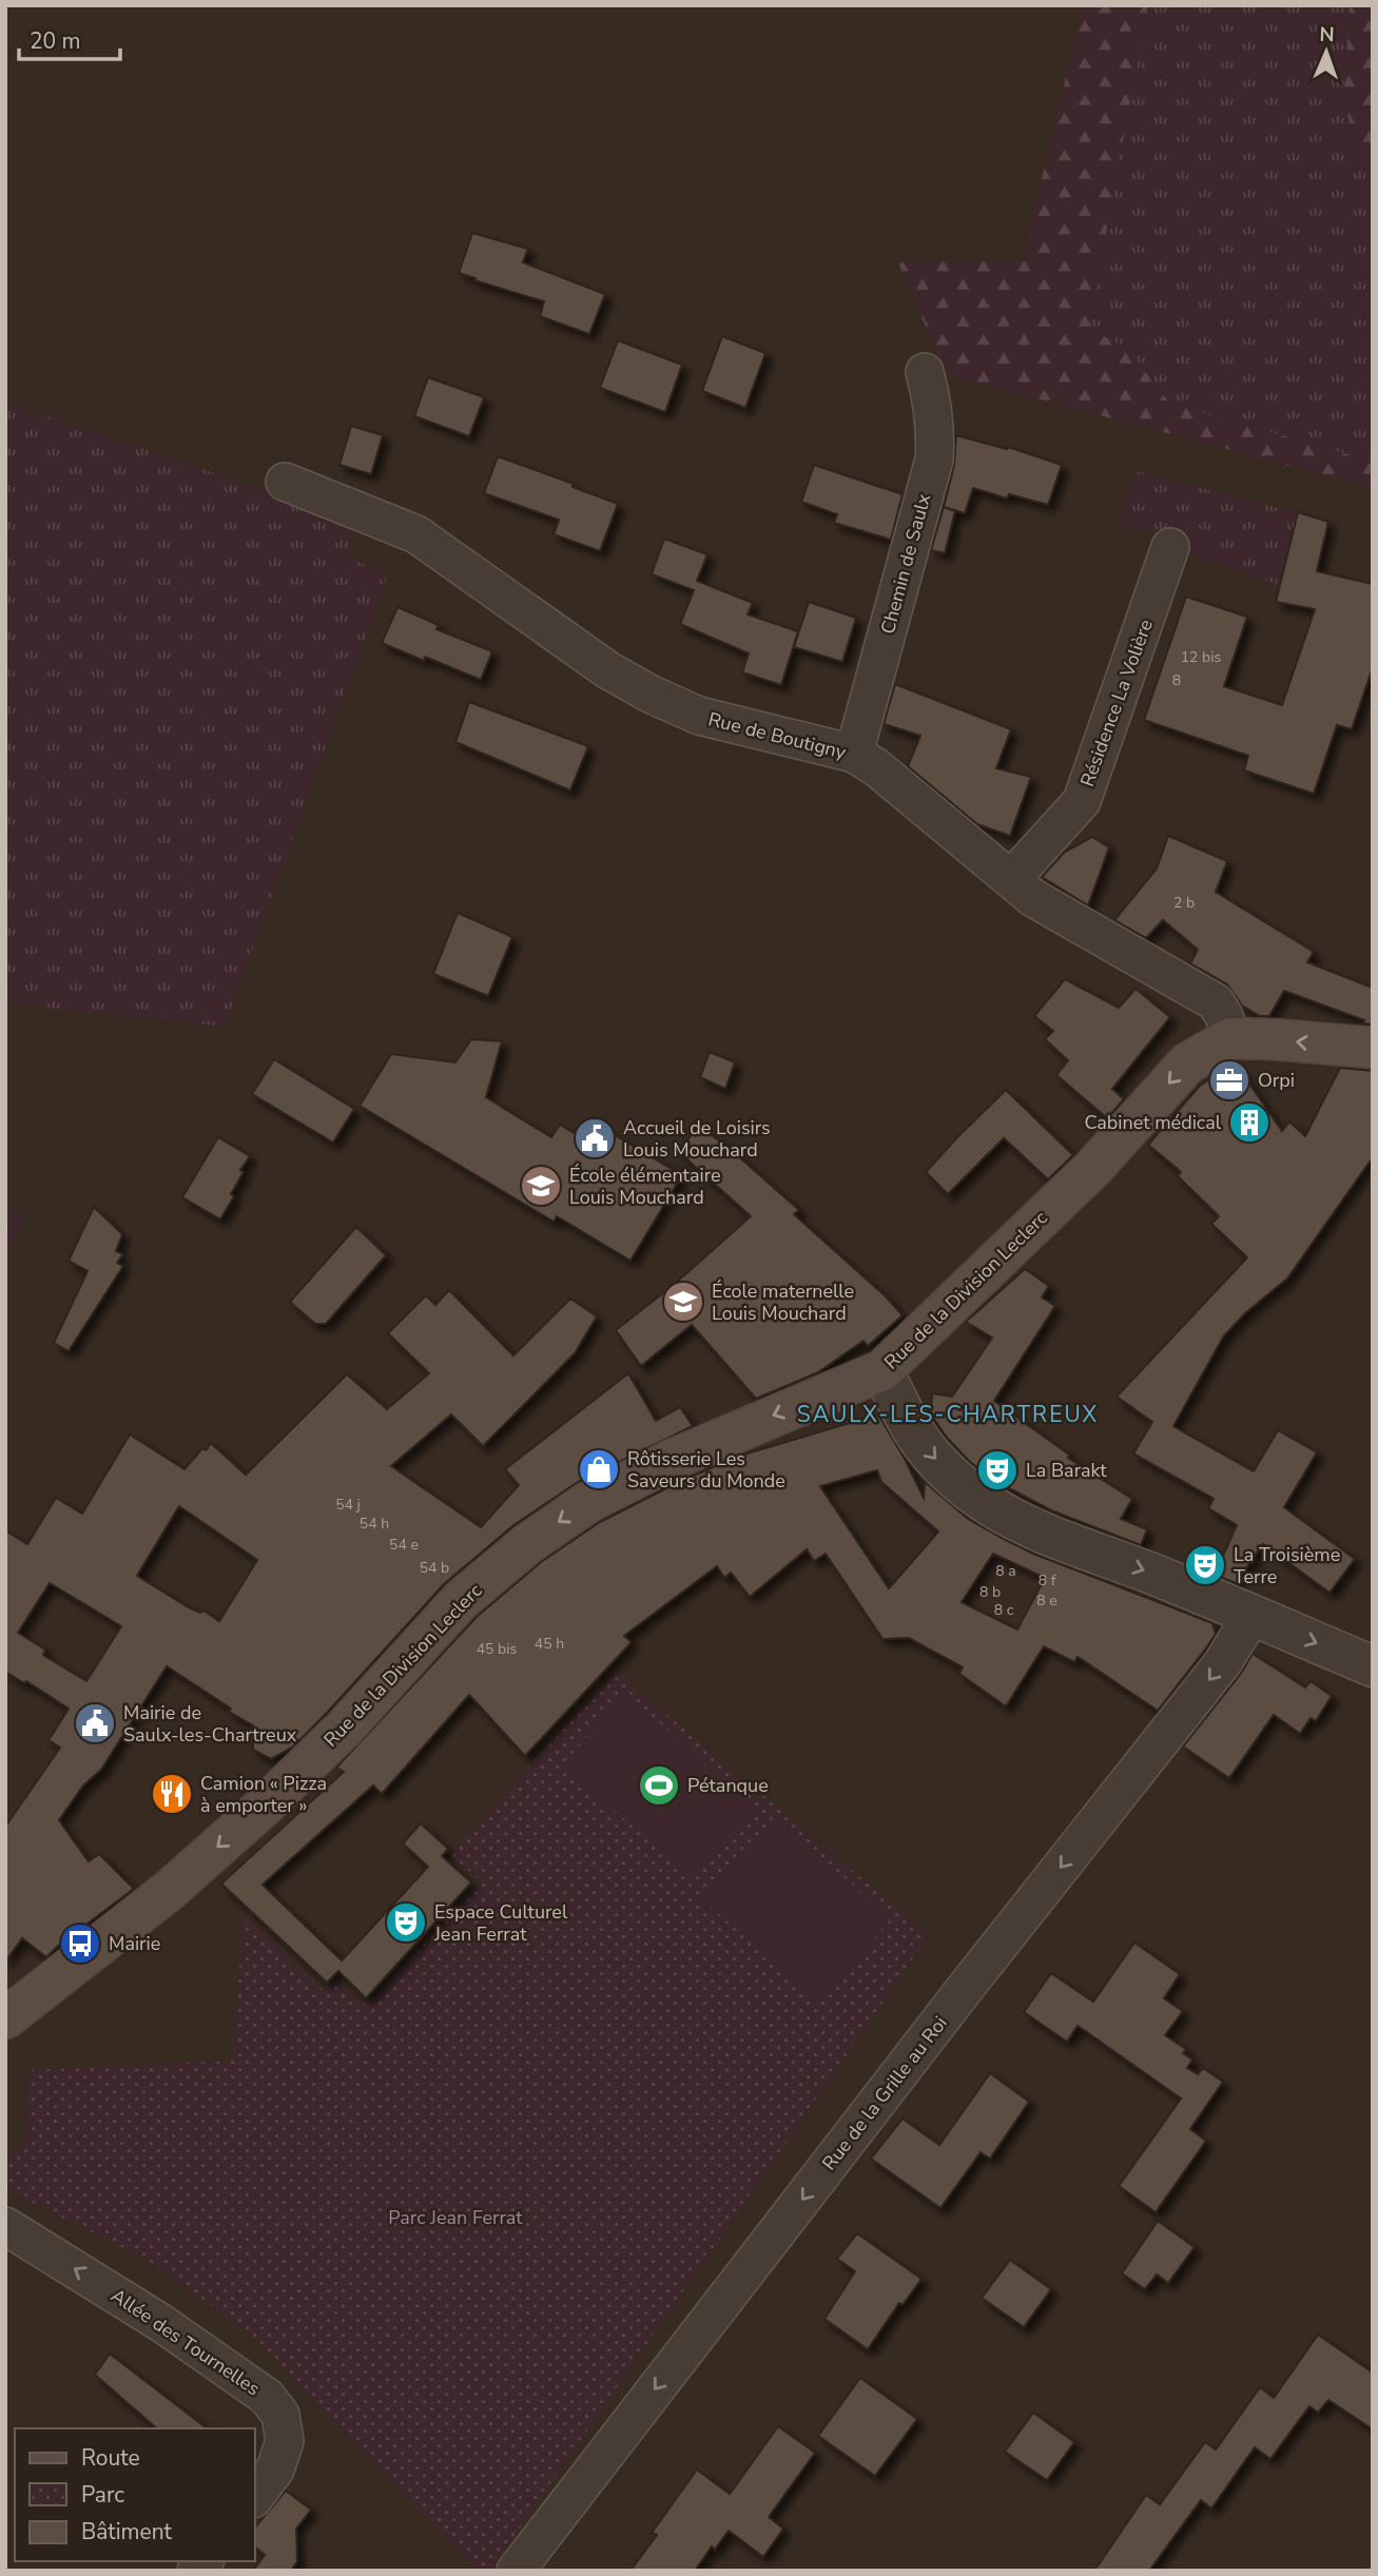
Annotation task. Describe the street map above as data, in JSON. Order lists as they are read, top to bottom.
{
  "streets": {
    "main road": ["Rue de la Division Leclerc"],
    "street": [
      "Chemin de Saulx",
      "Résidence La Volière",
      "Rue de Boutigny",
      "Rue de la Grille au Roi",
      "Allée des Tournelles"
    ]
  },
  "crossings": [
    ["Chemin de Saulx", "Rue de Boutigny"],
    ["Résidence La Volière", "Rue de Boutigny"],
    ["Rue de Boutigny", "Rue de la Division Leclerc"]
  ],
  "one_way": ["Rue de la Division Leclerc", "Rue de la Grille au Roi", "Allée des Tournelles"],
  "districts": ["SAULX-LES-CHARTREUX"],
  "parks": ["Parc Jean Ferrat"],
  "places": {
    "office": ["Orpi"],
    "building": ["Cabinet médical"],
    "public building": ["Accueil de Loisirs Louis Mouchard", "Mairie de Saulx-les-Chartreux"],
    "school or university": ["École élémentaire Louis Mouchard", "École maternelle Louis Mouchard"],
    "shop": ["Rôtisserie Les Saveurs du Monde"],
    "theatre": ["La Barakt", "La Troisième Terre", "Espace Culturel Jean Ferrat"],
    "sports": ["Pétanque"],
    "restaurant": ["Camion « Pizza à emporter »"],
    "bus stop": ["Mairie"]
  },
  "house_numbers": [
    "12 bis",
    "8",
    "2 b",
    "54 j",
    "54 h",
    "54 e",
    "54 b",
    "8 a",
    "8 f",
    "8 b",
    "8 e",
    "8 c",
    "45 h",
    "45 bis"
  ],
  "legend": ["Route", "Parc", "Bâtiment"],
  "scale_bar": "20 m",
  "north": "top"
}
